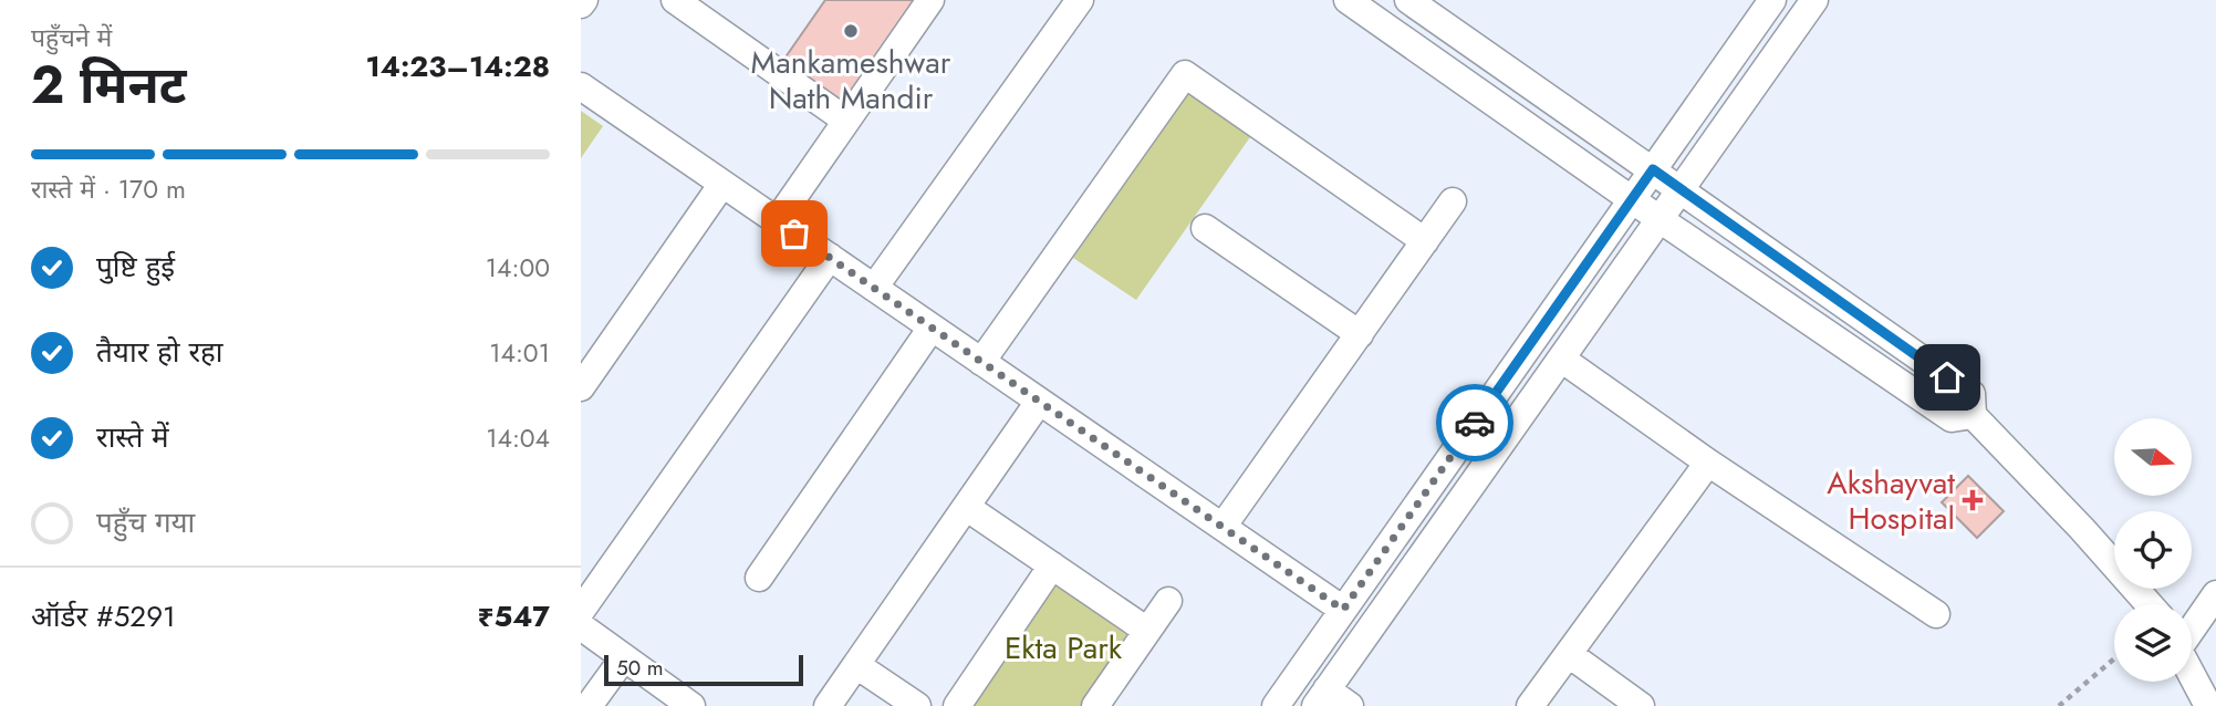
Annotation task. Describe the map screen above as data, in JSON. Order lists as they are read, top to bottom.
{
  "parks": ["Ekta Park"],
  "places": {
    "other": ["Mankameshwar Nath Mandir"],
    "health": ["Akshayvat Hospital"]
  },
  "scale_bar": "50 m",
  "north": "right",
  "page": {
    "heading": ["2 मिनट", "पहुँचने में", "14:23–14:28"],
    "panel": ["ऑर्डर #5291", "₹547"],
    "bar": "रास्ते में · 170 m",
    "list": [
      ["पुष्टि हुई", "14:00"],
      ["तैयार हो रहा", "14:01"],
      ["रास्ते में", "14:04"],
      "पहुँच गया"
    ],
    "scale": "50 m"
  }
}
